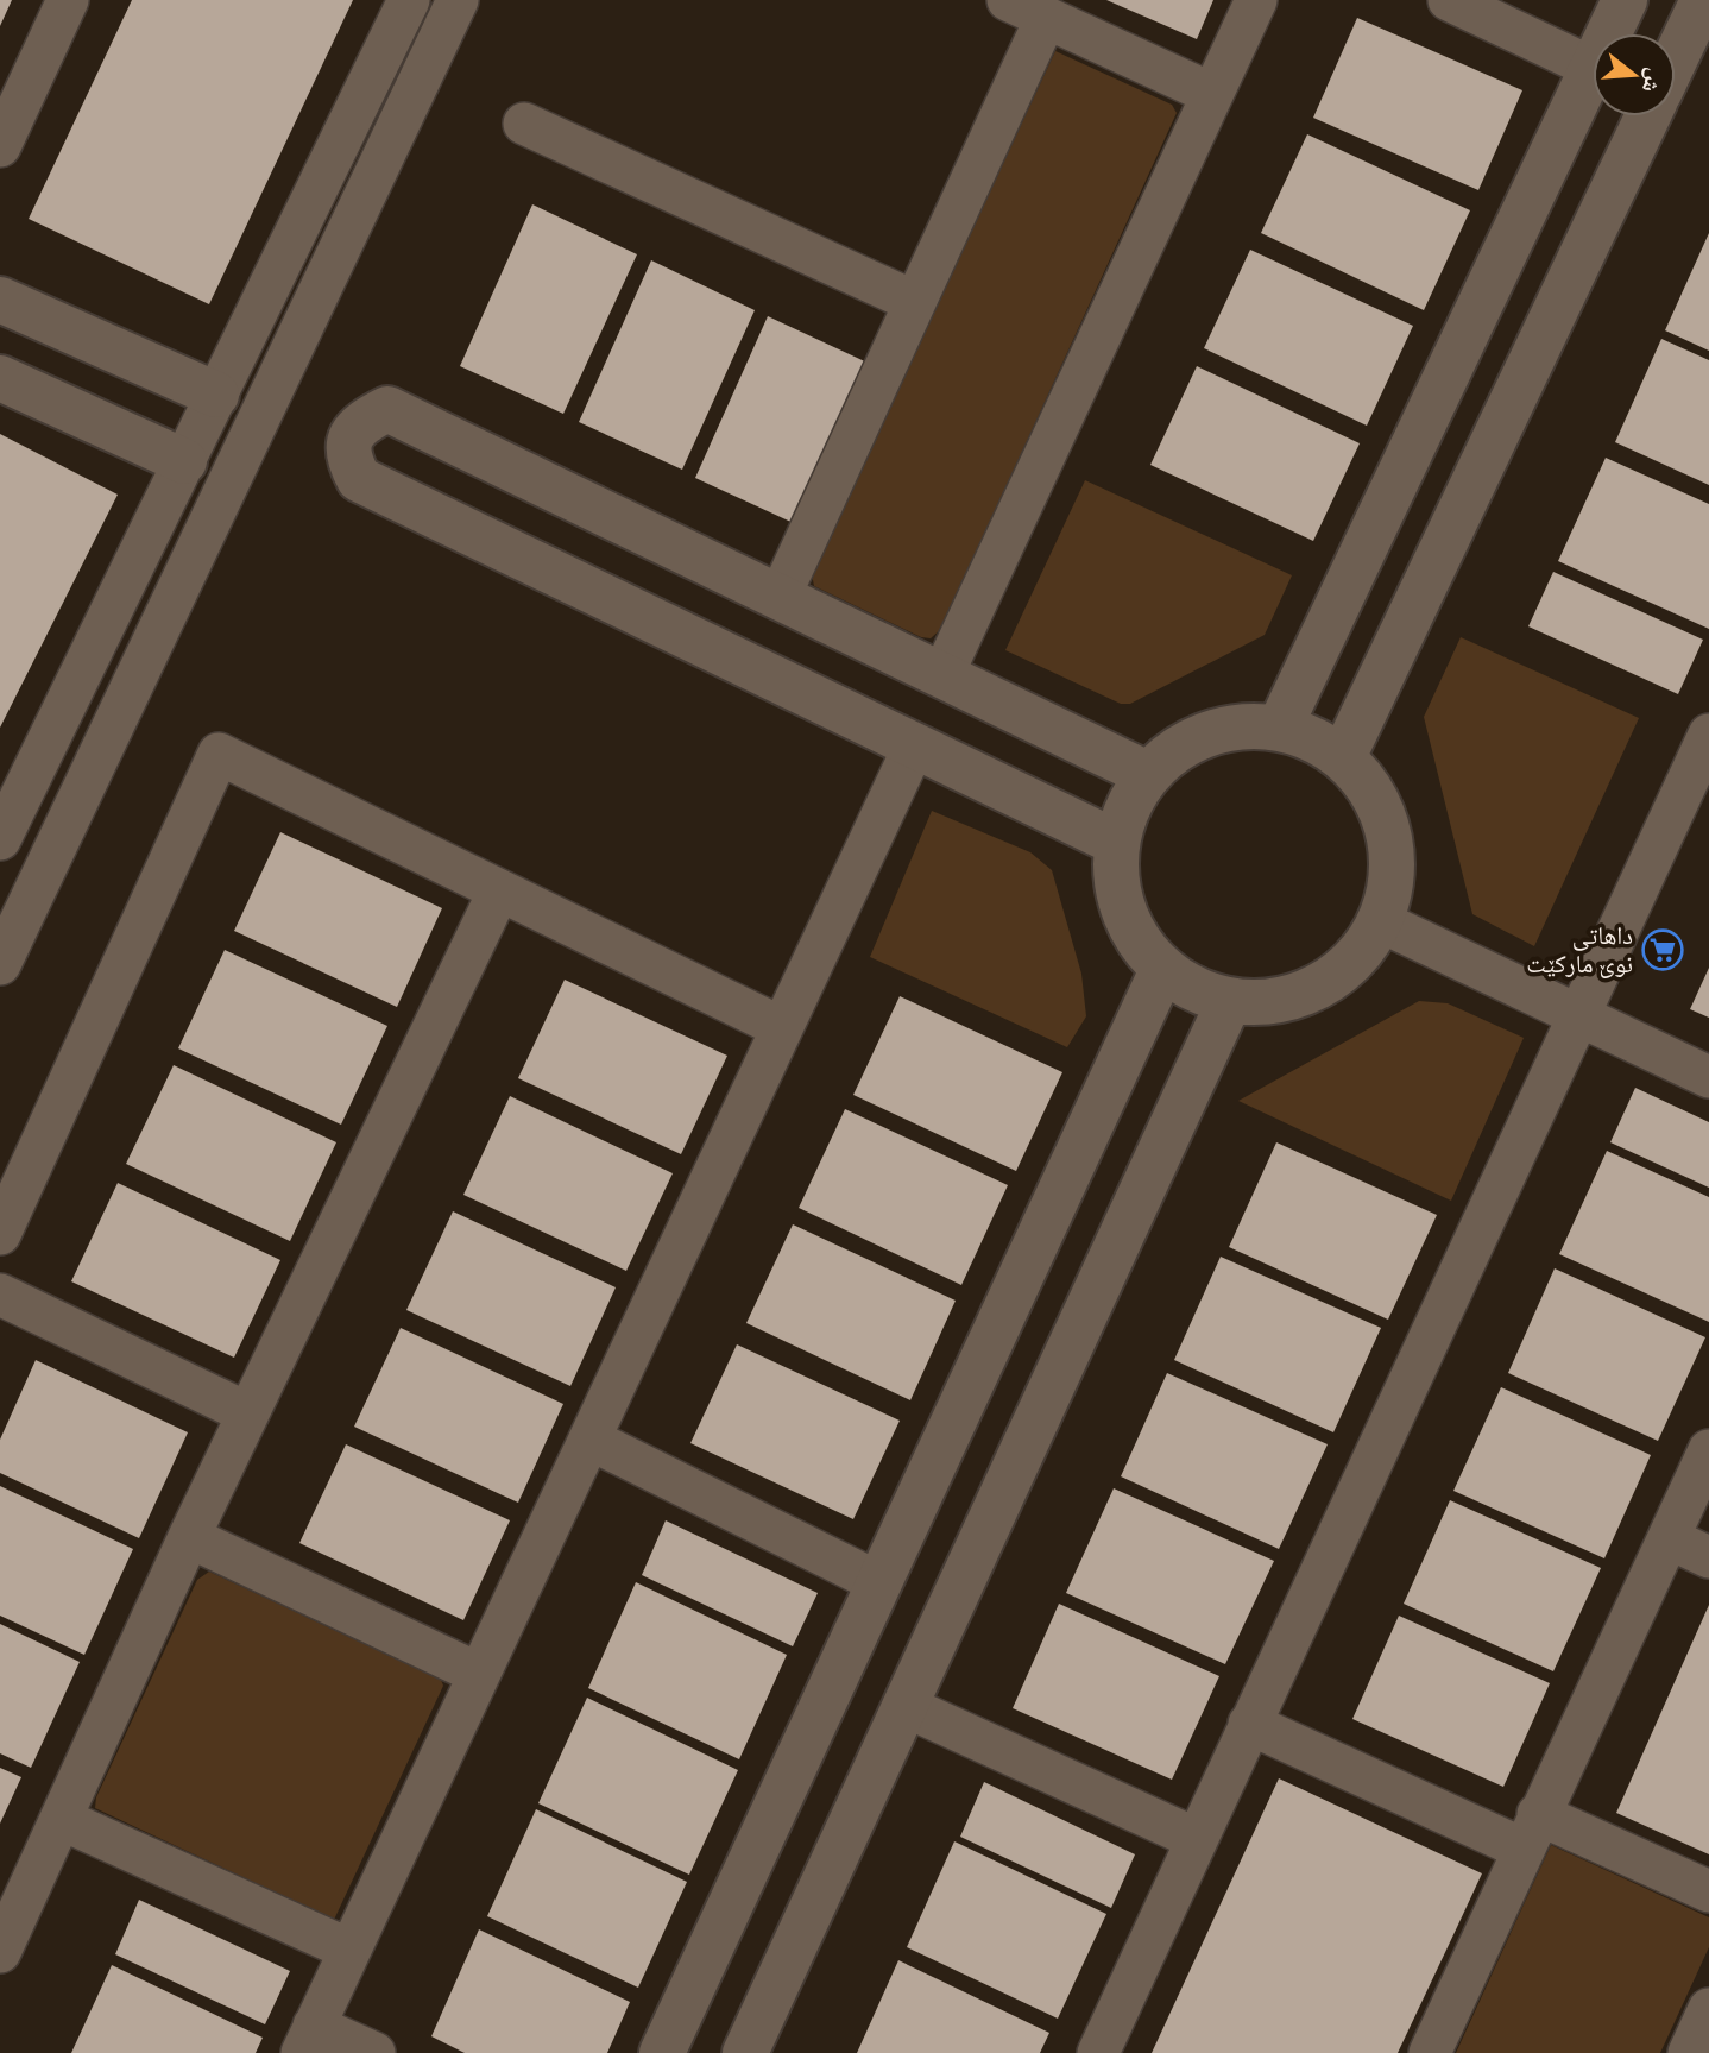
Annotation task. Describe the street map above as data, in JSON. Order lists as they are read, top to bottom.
{
  "places": {
    "supermarket": ["داهاتی نوێ مارکێت"]
  },
  "north": "right"
}
